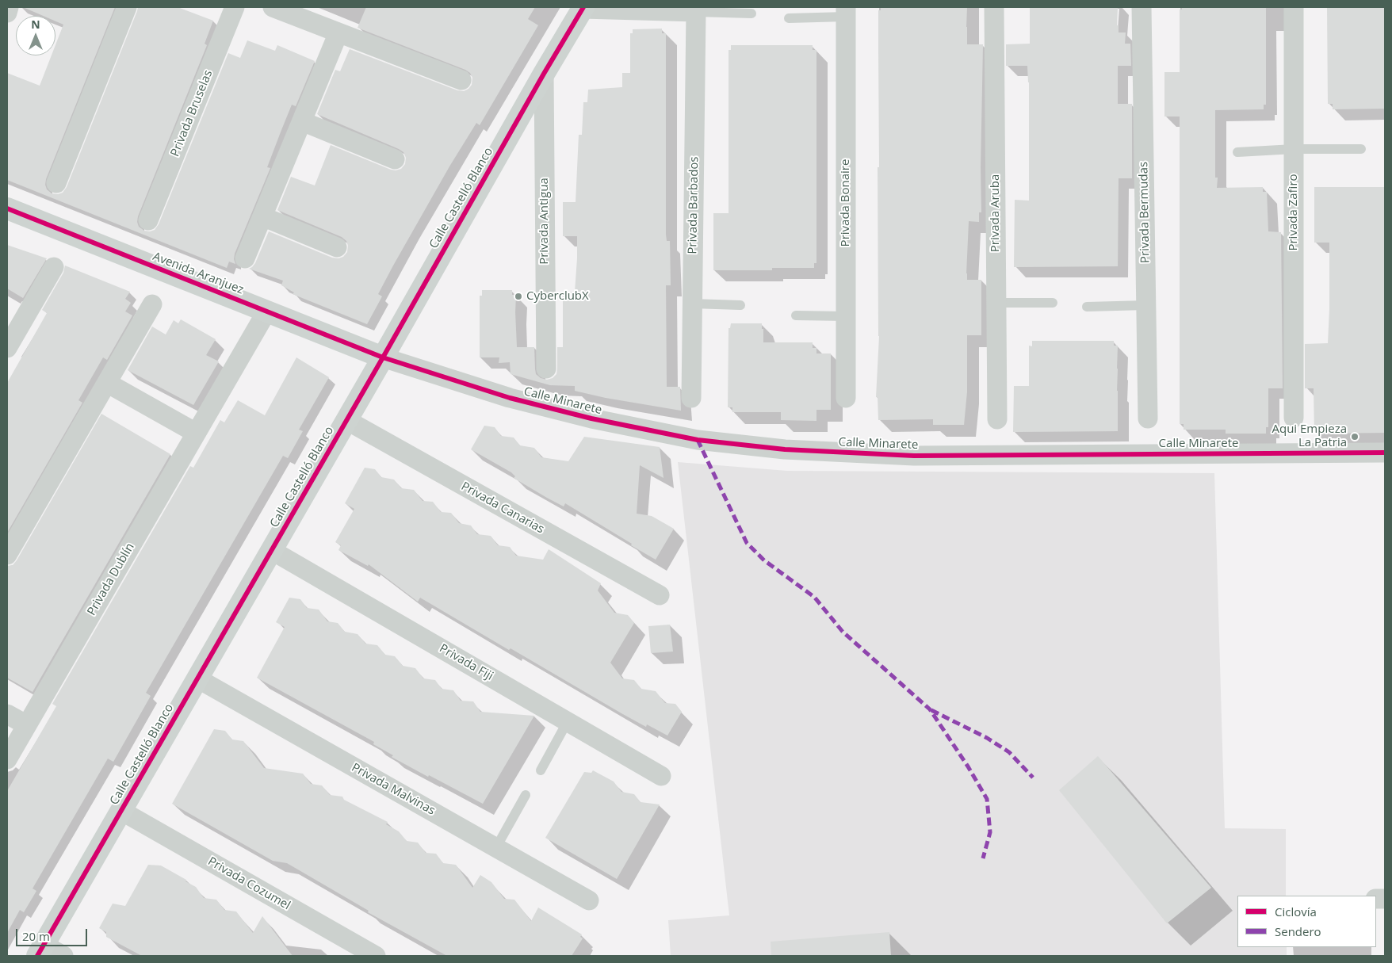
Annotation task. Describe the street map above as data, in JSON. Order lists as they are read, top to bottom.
{
  "streets": {
    "street": [
      "Privada Bruselas",
      "Calle Castelló Blanco",
      "Privada Bonaire",
      "Privada Barbados",
      "Privada Bermudas",
      "Privada Zafiro",
      "Privada Aruba",
      "Privada Antigua",
      "Avenida Aranjuez",
      "Calle Minarete",
      "Privada Canarias",
      "Privada Dublín",
      "Privada Fiji",
      "Privada Malvinas",
      "Privada Cozumel"
    ]
  },
  "crossings": [
    ["Calle Castelló Blanco", "Privada Antigua"],
    ["Calle Castelló Blanco", "Avenida Aranjuez"],
    ["Calle Castelló Blanco", "Calle Minarete"],
    ["Calle Castelló Blanco", "Privada Canarias"],
    ["Calle Castelló Blanco", "Privada Fiji"],
    ["Calle Castelló Blanco", "Privada Malvinas"],
    ["Calle Castelló Blanco", "Privada Cozumel"],
    ["Avenida Aranjuez", "Calle Minarete"],
    ["Avenida Aranjuez", "Privada Dublín"]
  ],
  "places": ["CyberclubX", "Aqui Empieza La Patria"],
  "legend": ["Ciclovía", "Sendero"],
  "scale_bar": "20 m",
  "north": "top"
}
